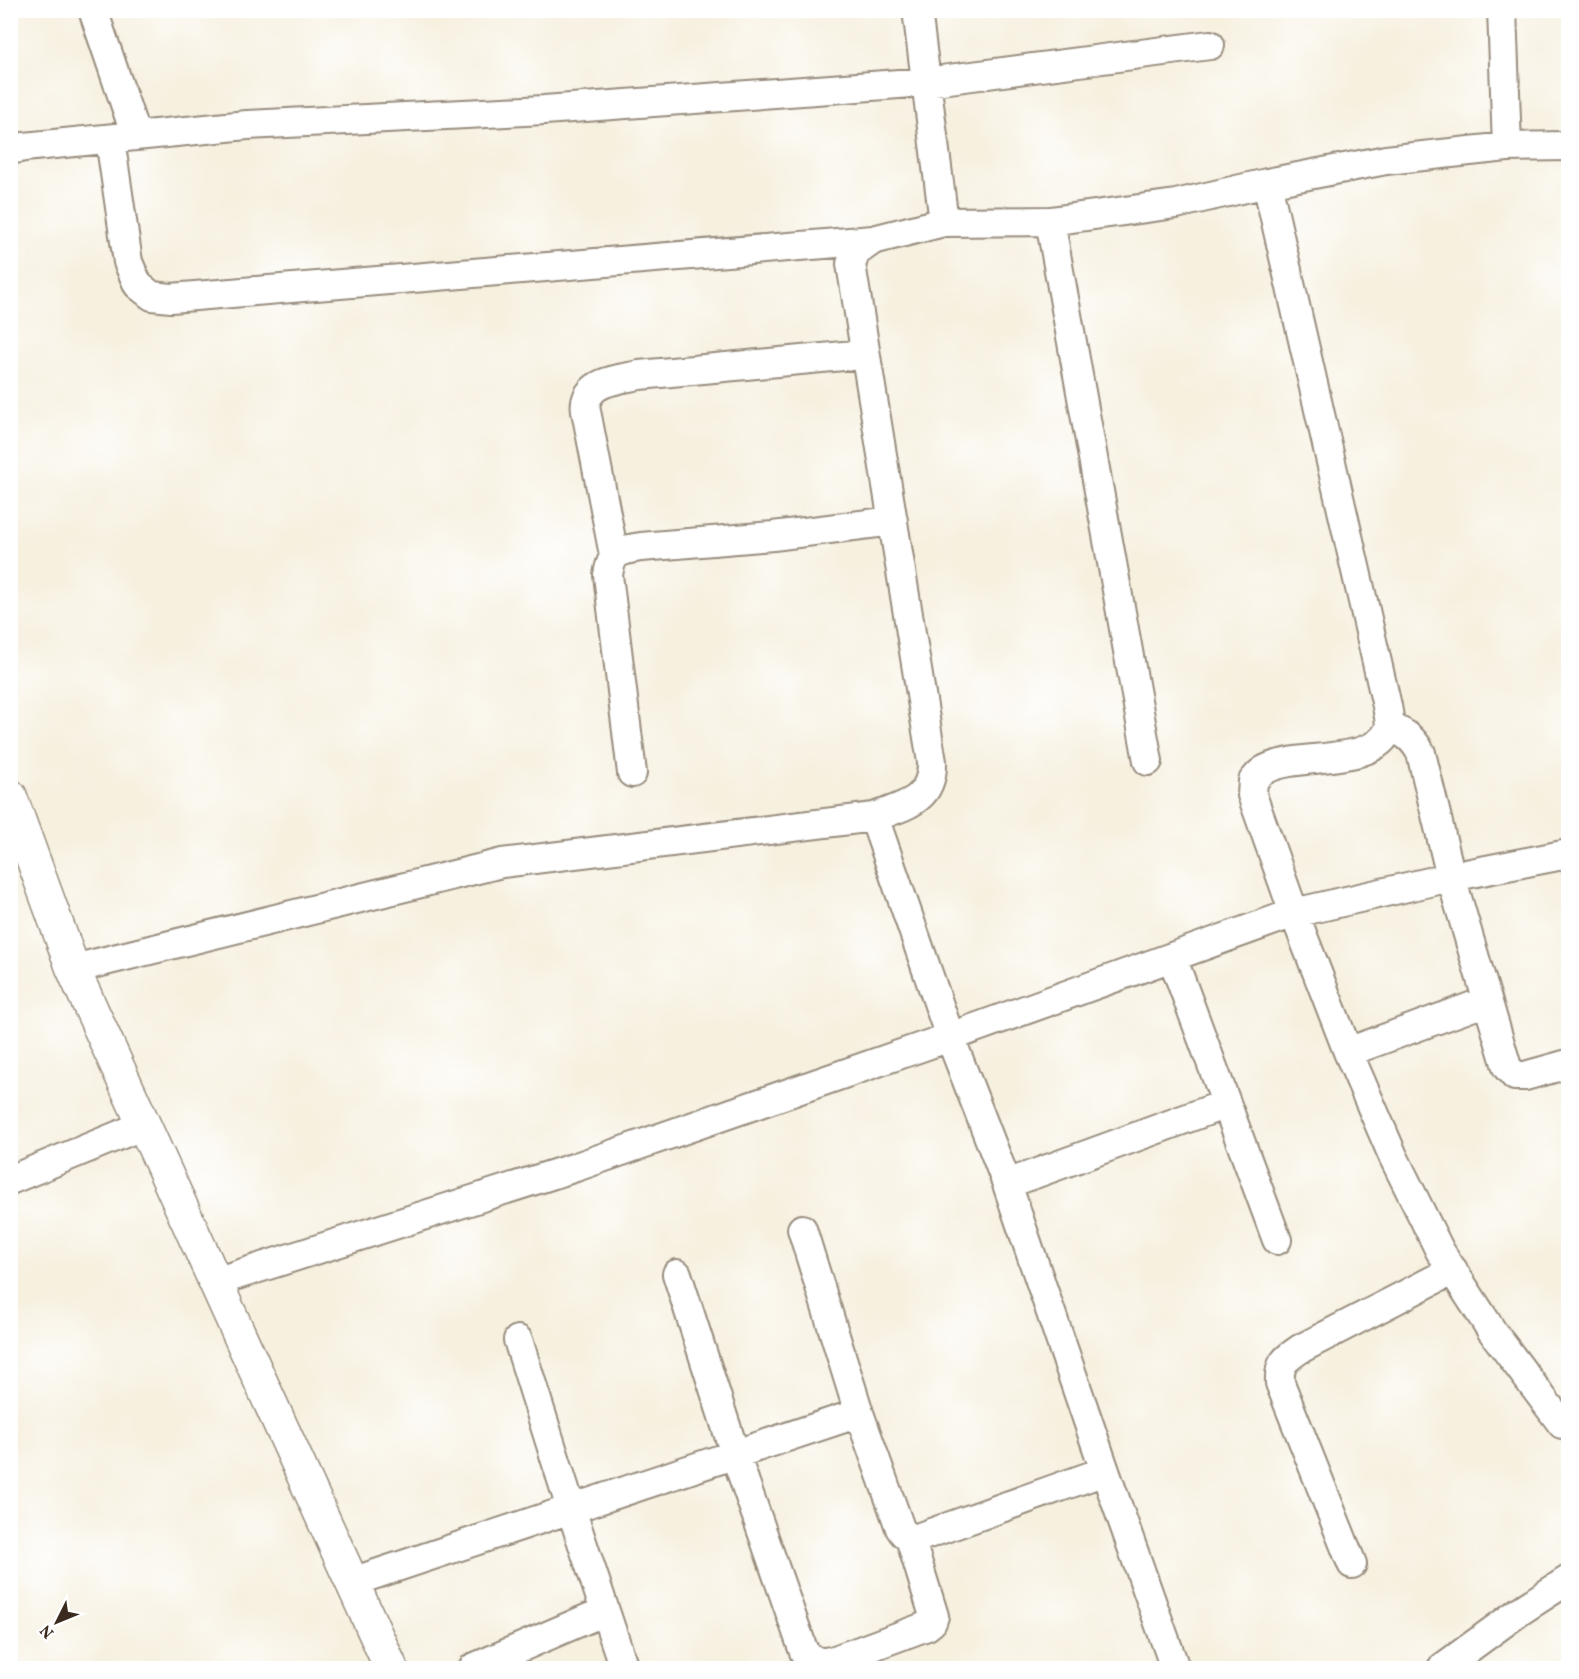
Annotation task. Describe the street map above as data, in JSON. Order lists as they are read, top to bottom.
{
  "north": "bottom left"
}
